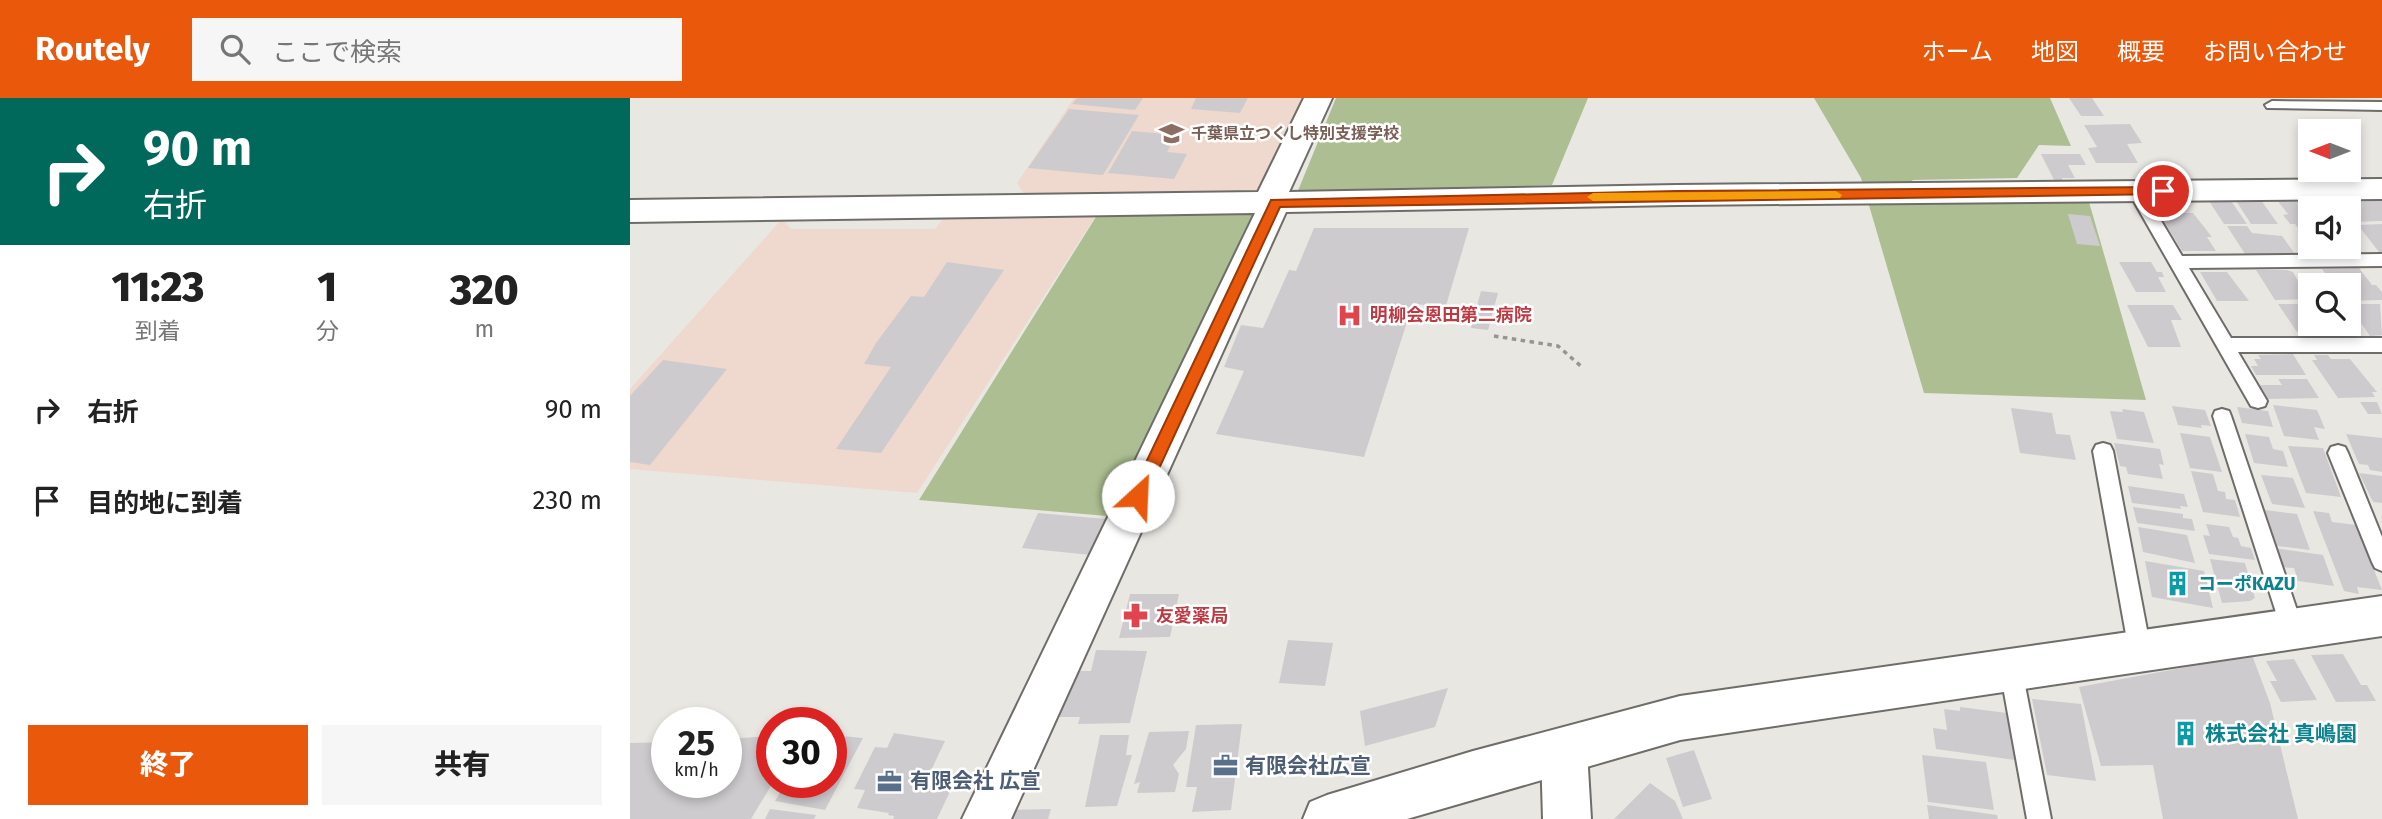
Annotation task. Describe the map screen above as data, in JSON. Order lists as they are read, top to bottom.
{
  "places": {
    "school or university": ["千葉県立つくし特別支援学校"],
    "hospital": ["明柳会恩田第二病院"],
    "building": ["コーポKAZU", "株式会社 真嶋園"],
    "pharmacy": ["友愛薬局"],
    "office": ["有限会社広宣", "有限会社 広宣"]
  },
  "north": "left",
  "page": {
    "header": "Routely",
    "search": "ここで検索",
    "nav": [
      "ホーム",
      "地図",
      "概要",
      "お問い合わせ"
    ],
    "turn": ["90 m", "右折"],
    "eta": [
      "11:23",
      "到着",
      "1",
      "分",
      "320",
      "m"
    ],
    "list": [
      {
        "name": "右折",
        "value": "90 m"
      },
      {
        "name": "目的地に到着",
        "value": "230 m"
      }
    ],
    "speed": "25 km/h",
    "limit": "30",
    "buttons": ["終了", "共有"]
  }
}
